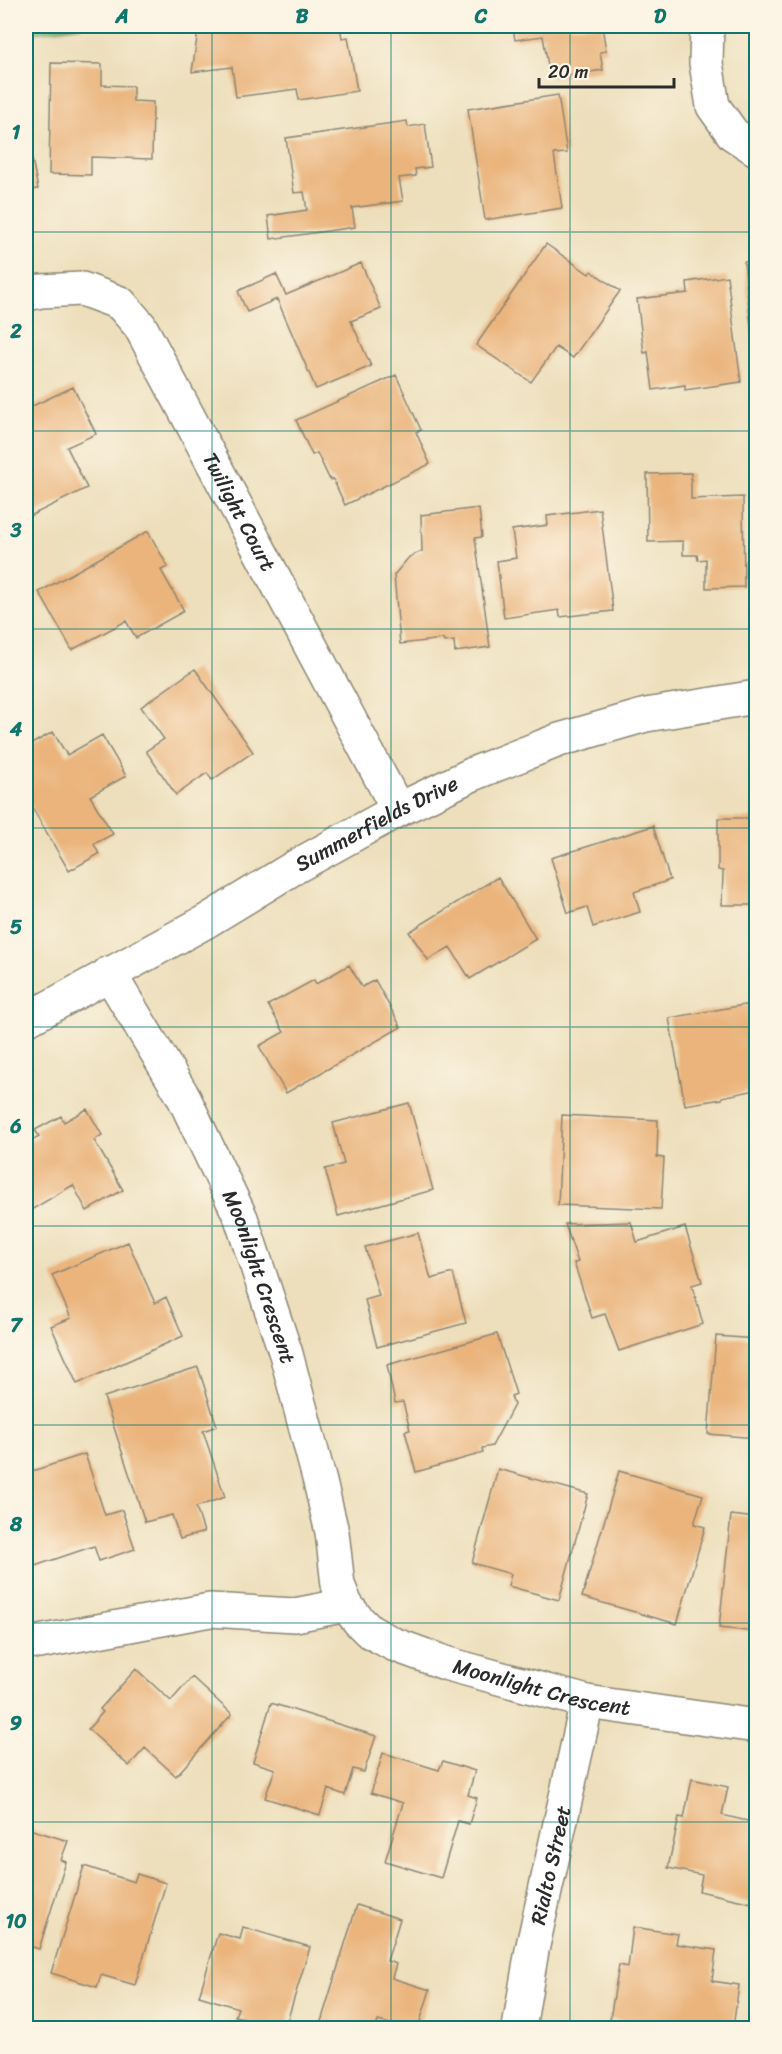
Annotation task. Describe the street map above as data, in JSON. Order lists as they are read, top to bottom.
{
  "streets": {
    "street": [
      "Twilight Court",
      "Summerfields Drive",
      "Moonlight Crescent",
      "Rialto Street"
    ]
  },
  "crossings": [
    ["Twilight Court", "Summerfields Drive"],
    ["Summerfields Drive", "Moonlight Crescent"],
    ["Moonlight Crescent", "Rialto Street"]
  ],
  "scale_bar": "20 m",
  "grid": {
    "columns": [
      "A",
      "B",
      "C",
      "D"
    ],
    "rows": [
      "1",
      "2",
      "3",
      "4",
      "5",
      "6",
      "7",
      "8",
      "9",
      "10"
    ]
  }
}
